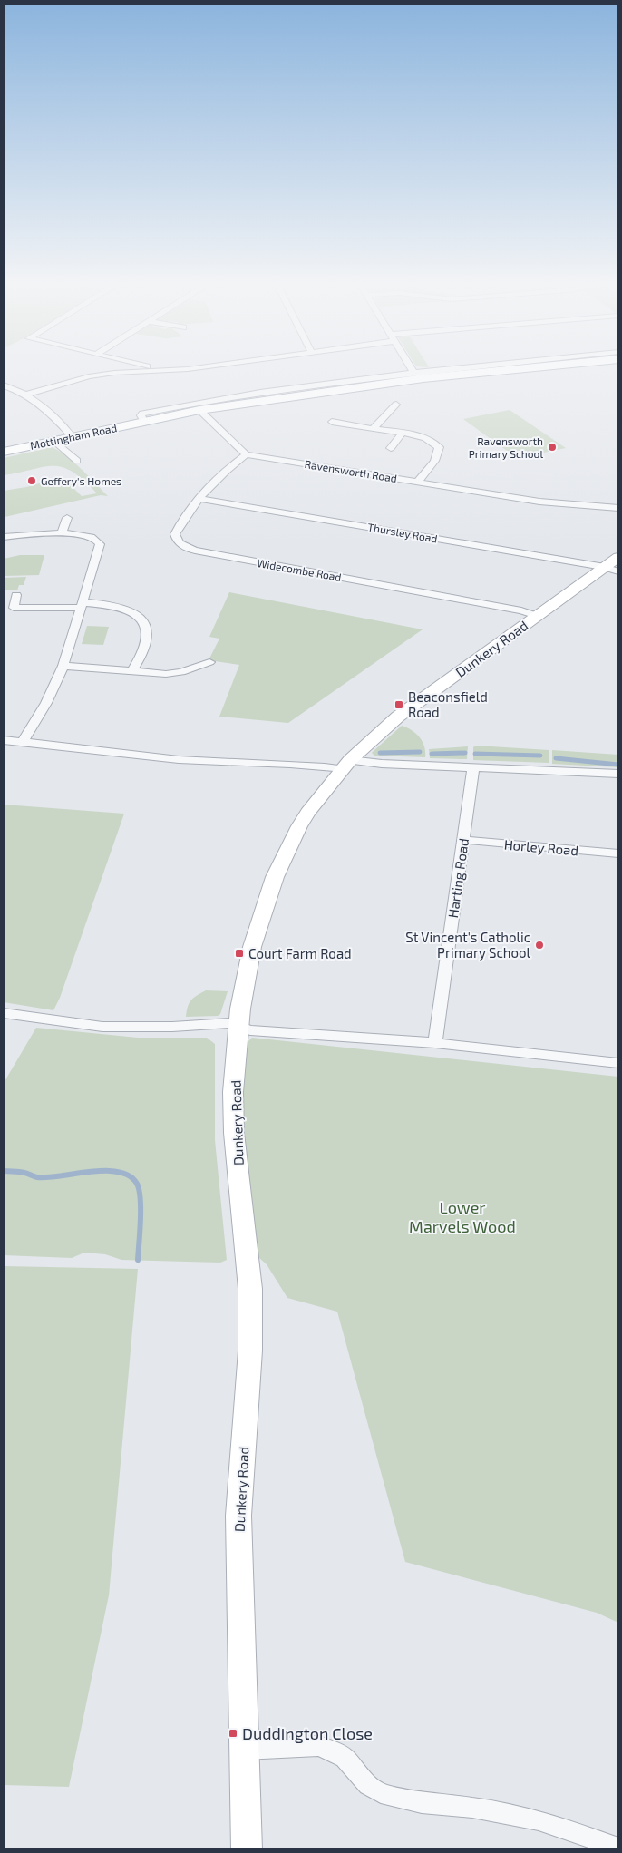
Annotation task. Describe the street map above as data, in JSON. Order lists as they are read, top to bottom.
{
  "streets": {
    "main road": ["Mottingham Road"],
    "street": [
      "Ravensworth Road",
      "Thursley Road",
      "Widecombe Road",
      "Dunkery Road",
      "Horley Road",
      "Harting Road"
    ]
  },
  "crossings": [
    ["Ravensworth Road", "Widecombe Road"],
    ["Thursley Road", "Widecombe Road"],
    ["Thursley Road", "Dunkery Road"],
    ["Widecombe Road", "Dunkery Road"],
    ["Horley Road", "Harting Road"]
  ],
  "parks": ["Lower Marvels Wood"],
  "places": {
    "other": ["Ravensworth Primary School", "Geffery's Homes", "St Vincent's Catholic Primary School"],
    "transit": ["Beaconsfield Road", "Court Farm Road", "Duddington Close"]
  }
}
